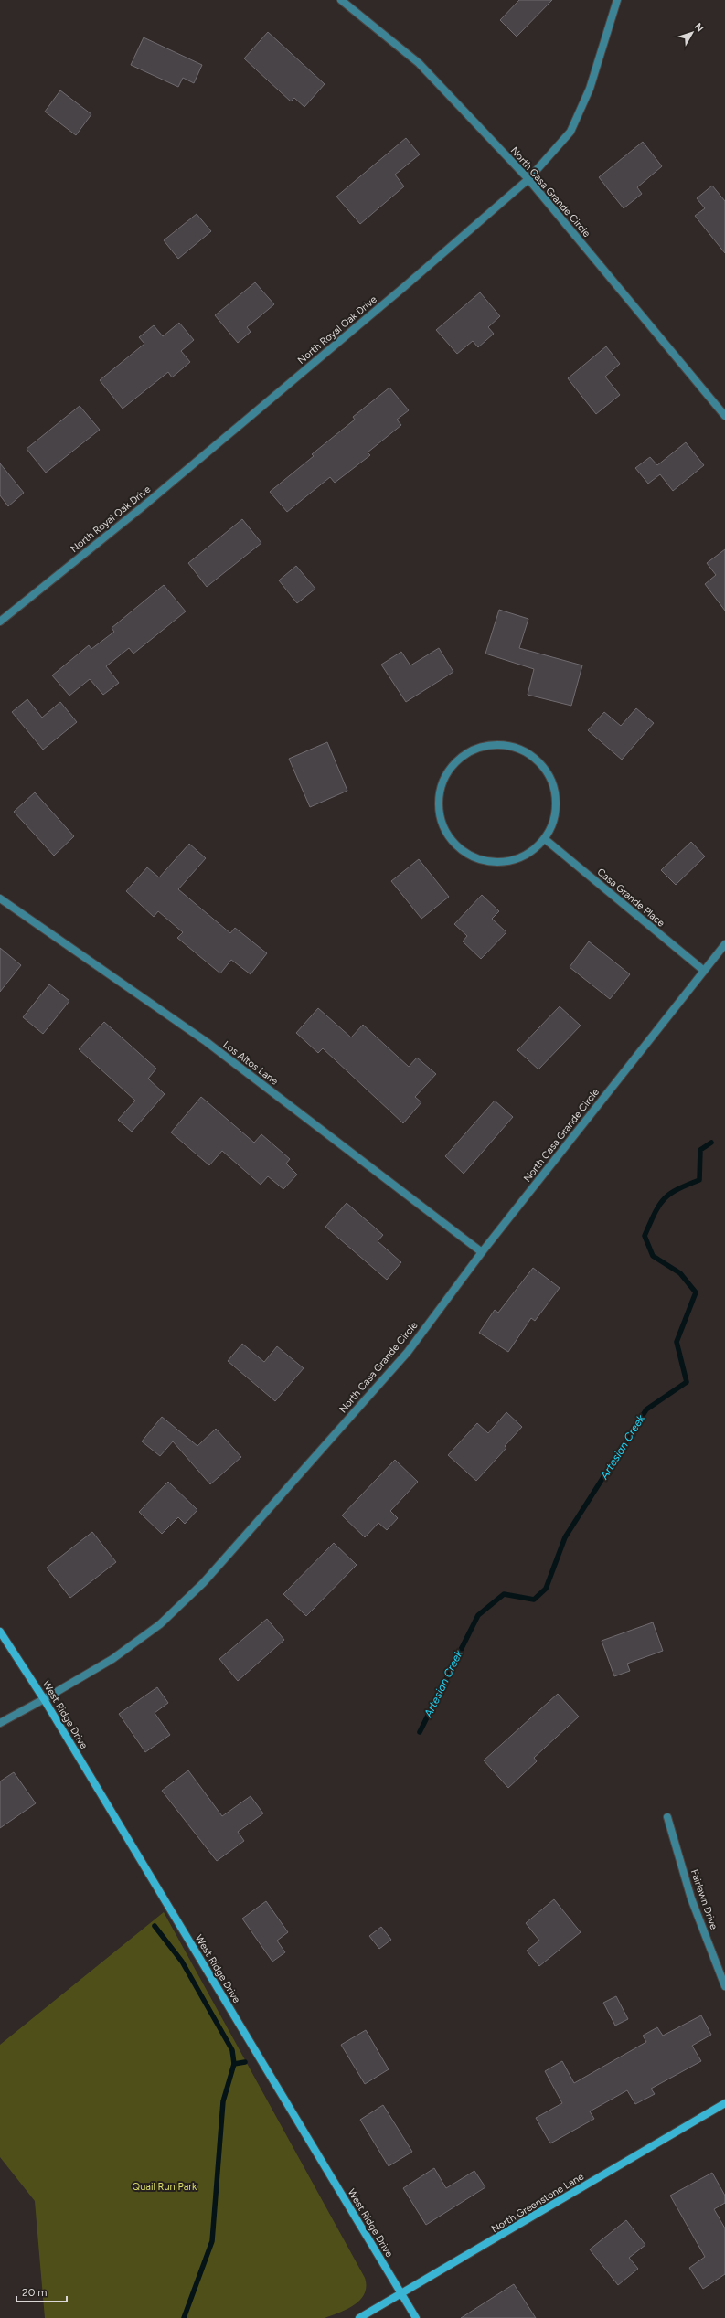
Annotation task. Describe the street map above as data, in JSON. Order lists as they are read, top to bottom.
{
  "streets": {
    "street": [
      "North Casa Grande Circle",
      "North Royal Oak Drive",
      "Casa Grande Place",
      "Los Altos Lane",
      "West Ridge Drive",
      "Fairlawn Drive",
      "North Greenstone Lane"
    ]
  },
  "crossings": [
    ["North Casa Grande Circle", "North Royal Oak Drive"],
    ["North Casa Grande Circle", "Casa Grande Place"],
    ["North Casa Grande Circle", "Los Altos Lane"],
    ["North Casa Grande Circle", "West Ridge Drive"],
    ["West Ridge Drive", "North Greenstone Lane"]
  ],
  "water": ["Artesian Creek"],
  "parks": ["Quail Run Park"],
  "scale_bar": "20 m",
  "north": "top right"
}
